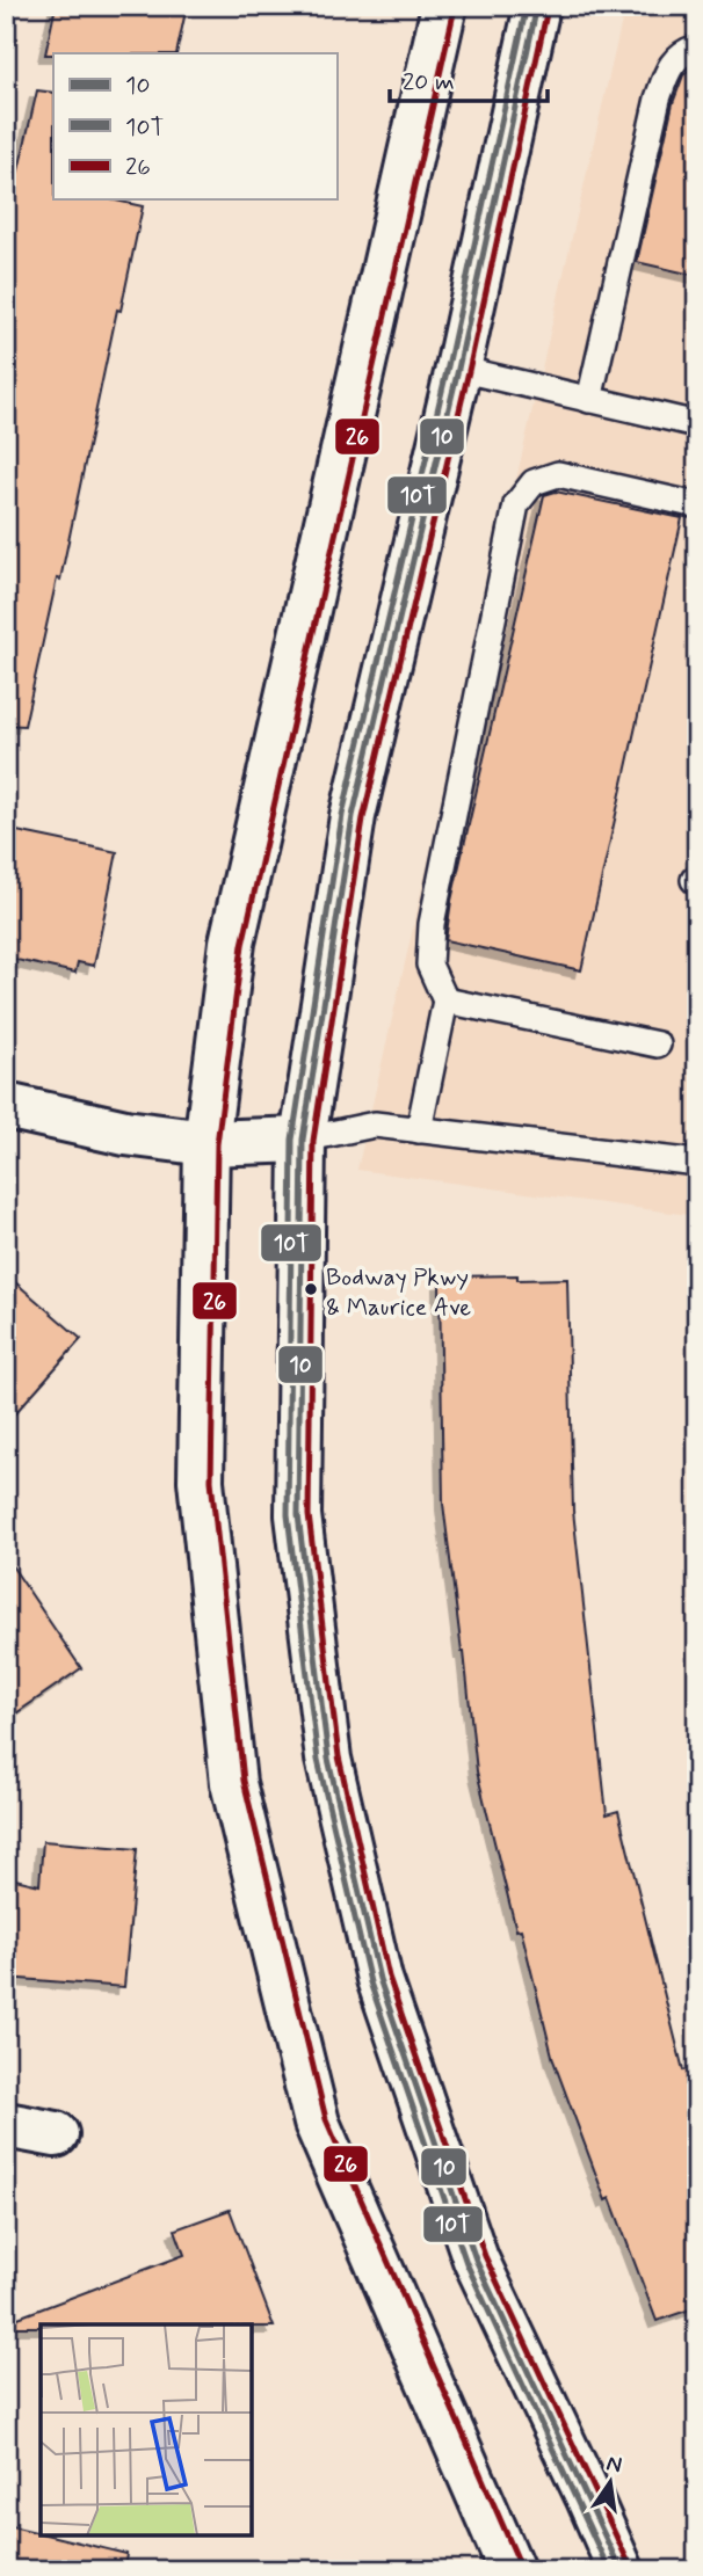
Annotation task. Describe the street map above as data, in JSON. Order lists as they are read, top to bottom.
{
  "places": ["Bodway Pkwy & Maurice Ave"],
  "lines": ["transit line 10", "transit line 10T", "transit line 26"],
  "legend": ["10", "10T", "26"],
  "scale_bar": "20 m",
  "north": "top"
}
